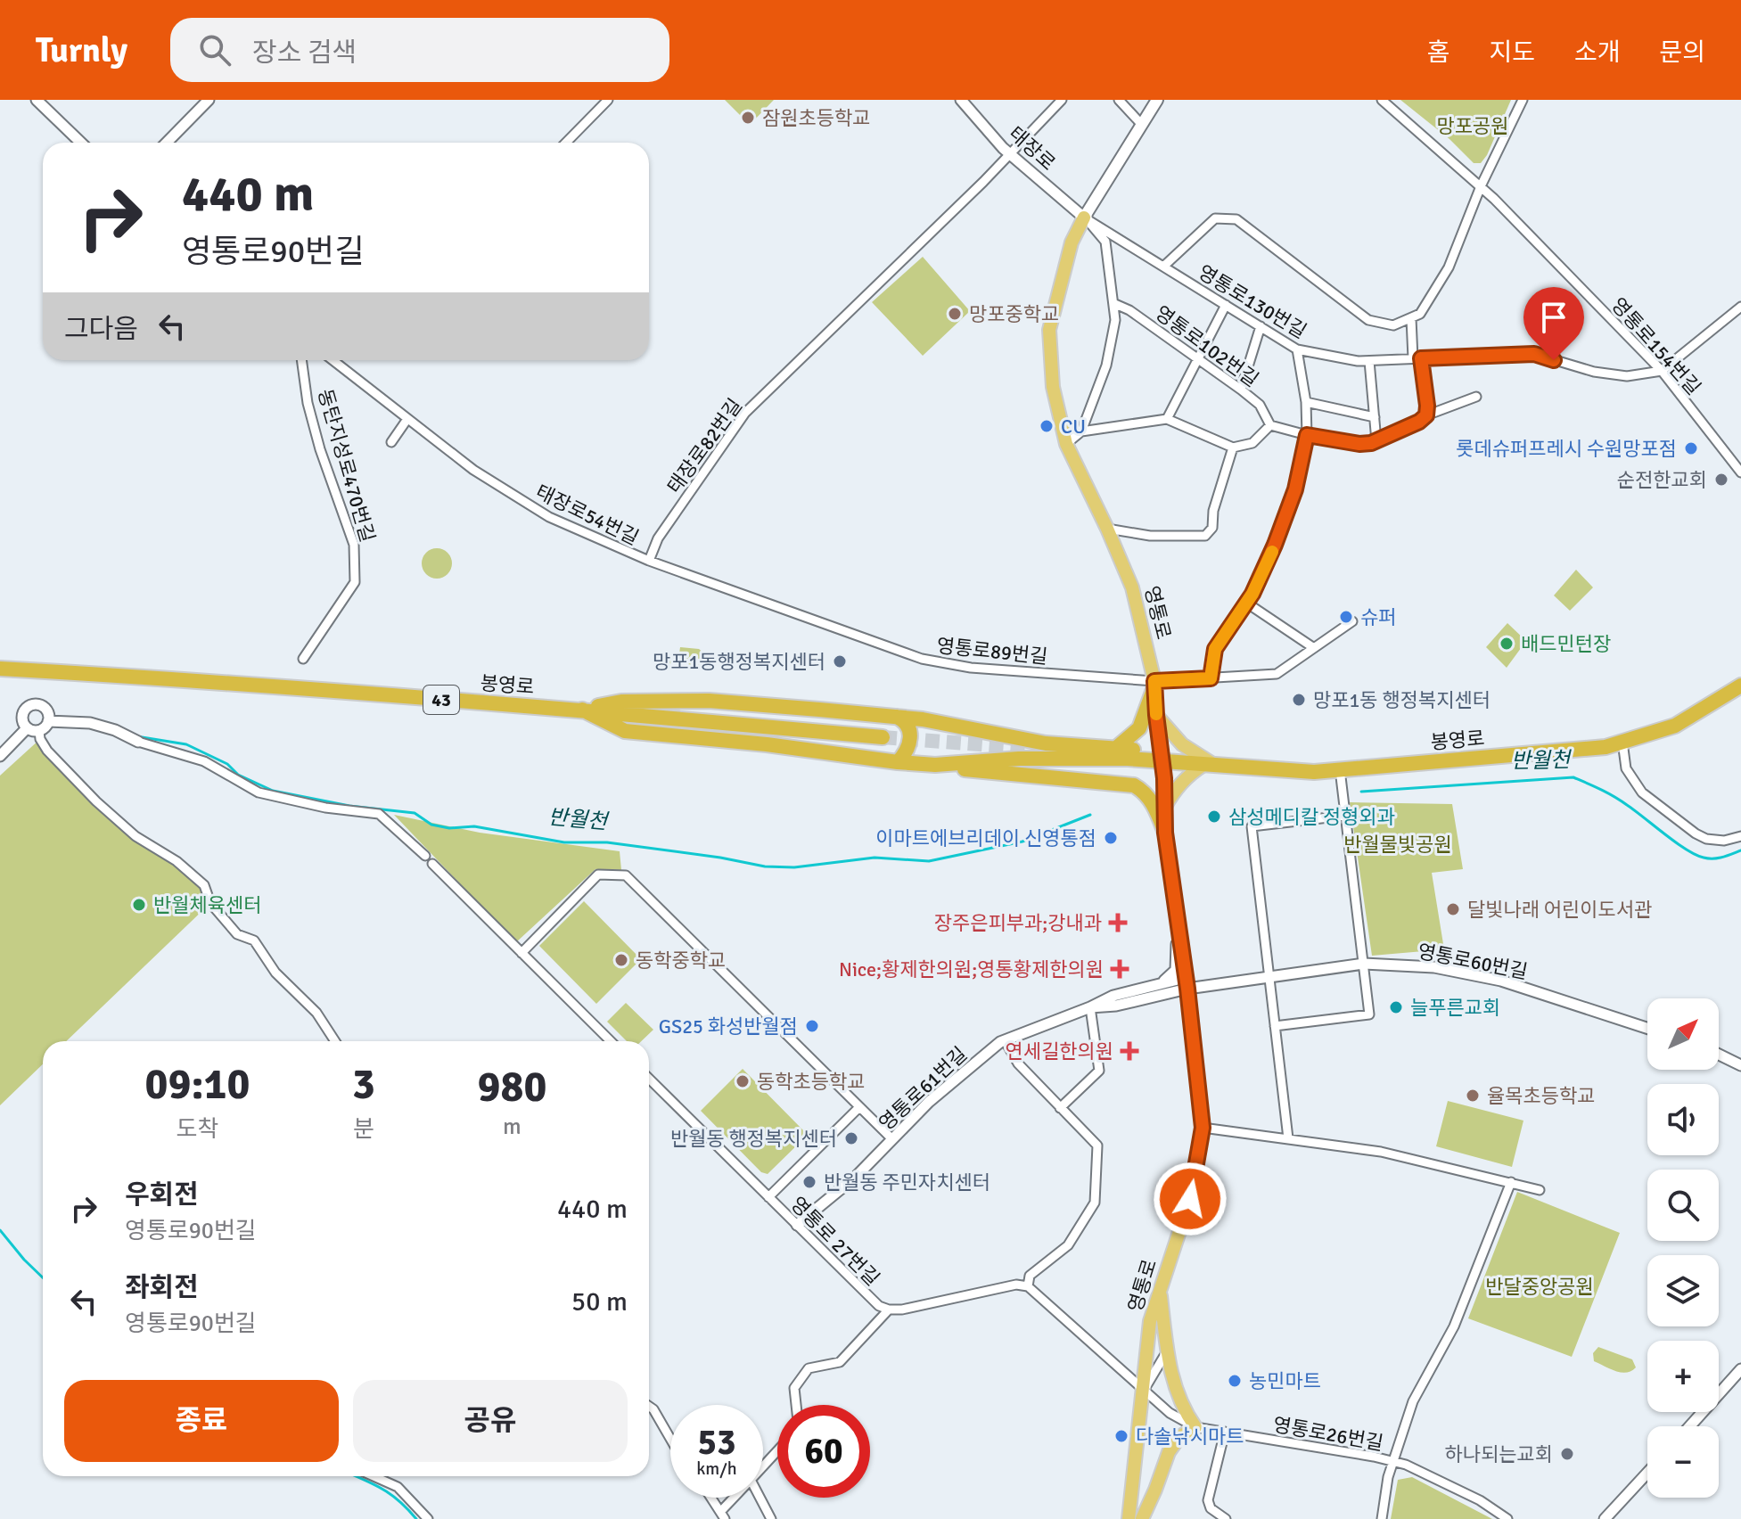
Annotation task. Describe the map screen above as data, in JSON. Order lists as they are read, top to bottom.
{
  "streets": {
    "highway": ["봉영로", "43"],
    "main road": ["영통로"],
    "street": [
      "태장로",
      "영통로130번길",
      "영통로102번길",
      "영통로154번길",
      "태장로82번길",
      "동탄지성로470번길",
      "태장로54번길",
      "영통로89번길",
      "영통로60번길",
      "영통로61번길",
      "영통로 27번길",
      "영통로26번길"
    ]
  },
  "crossings": [
    ["태장로", "영통로130번길"],
    ["태장로", "태장로82번길"],
    ["태장로", "영통로"],
    ["영통로130번길", "영통로154번길"],
    ["영통로130번길", "영통로"],
    ["태장로82번길", "태장로54번길"],
    ["태장로54번길", "영통로89번길"],
    ["영통로", "영통로89번길"],
    ["영통로", "봉영로"],
    ["영통로", "영통로60번길"],
    ["영통로", "영통로26번길"],
    ["영통로61번길", "영통로 27번길"]
  ],
  "water": ["반월천"],
  "parks": ["망포공원", "반월물빛공원", "반달중앙공원"],
  "places": {
    "other": [
      "잠원초등학교",
      "망포중학교",
      "CU",
      "롯데슈퍼프레시 수원망포점",
      "순전한교회",
      "슈퍼",
      "배드민턴장",
      "망포1동행정복지센터",
      "망포1동 행정복지센터",
      "삼성메디칼 정형외과",
      "이마트에브리데이 신영통점",
      "반월체육센터",
      "달빛나래 어린이도서관",
      "동학중학교",
      "늘푸른교회",
      "GS25 화성반월점",
      "동학초등학교",
      "율목초등학교",
      "반월동 행정복지센터",
      "반월동 주민자치센터",
      "농민마트",
      "다솔낚시마트",
      "하나되는교회"
    ],
    "health": ["장주은피부과;강내과", "Nice;황제한의원;영통황제한의원", "연세길한의원"]
  },
  "north": "top right",
  "page": {
    "header": "Turnly",
    "search": "장소 검색",
    "nav": [
      "홈",
      "지도",
      "소개",
      "문의"
    ],
    "turn": ["440 m", "영통로90번길"],
    "then": "그다음",
    "map_buttons": ["+", "−"],
    "eta": [
      "09:10",
      "도착",
      "3",
      "분",
      "980",
      "m"
    ],
    "list": [
      {
        "name": "우회전",
        "note": "영통로90번길",
        "value": "440 m"
      },
      {
        "name": "좌회전",
        "note": "영통로90번길",
        "value": "50 m"
      }
    ],
    "buttons": ["종료", "공유"],
    "speed": "53 km/h",
    "limit": "60"
  }
}
